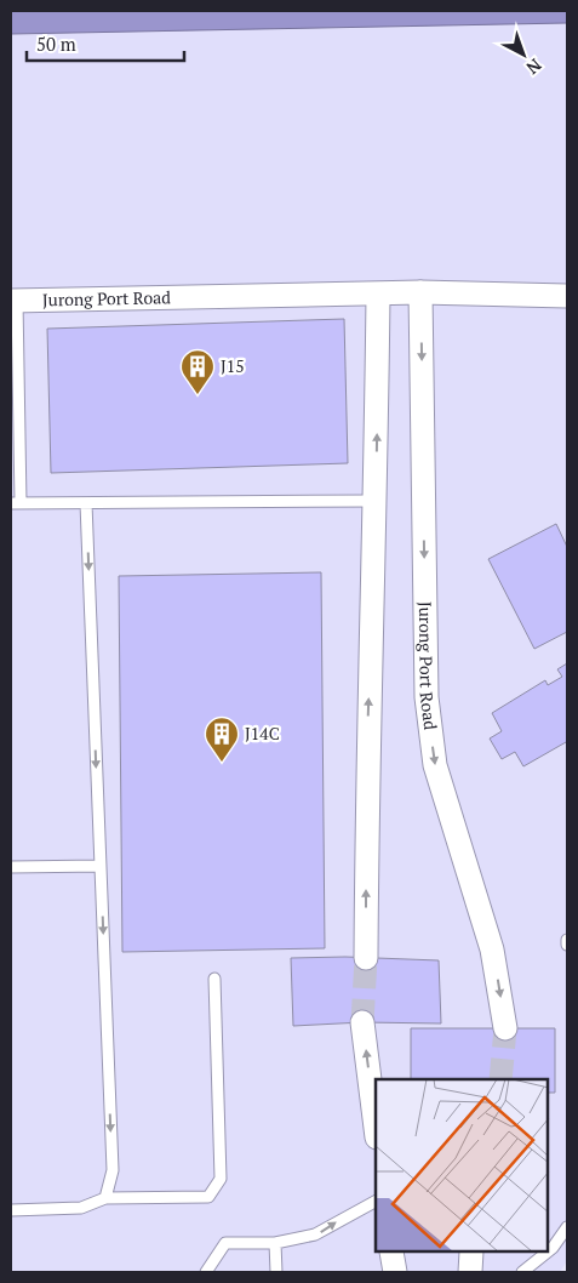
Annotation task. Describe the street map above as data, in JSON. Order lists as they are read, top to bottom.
{
  "streets": {
    "street": ["Jurong Port Road"]
  },
  "places": {
    "building": ["J15", "J14C"]
  },
  "scale_bar": "50 m",
  "north": "bottom right"
}
